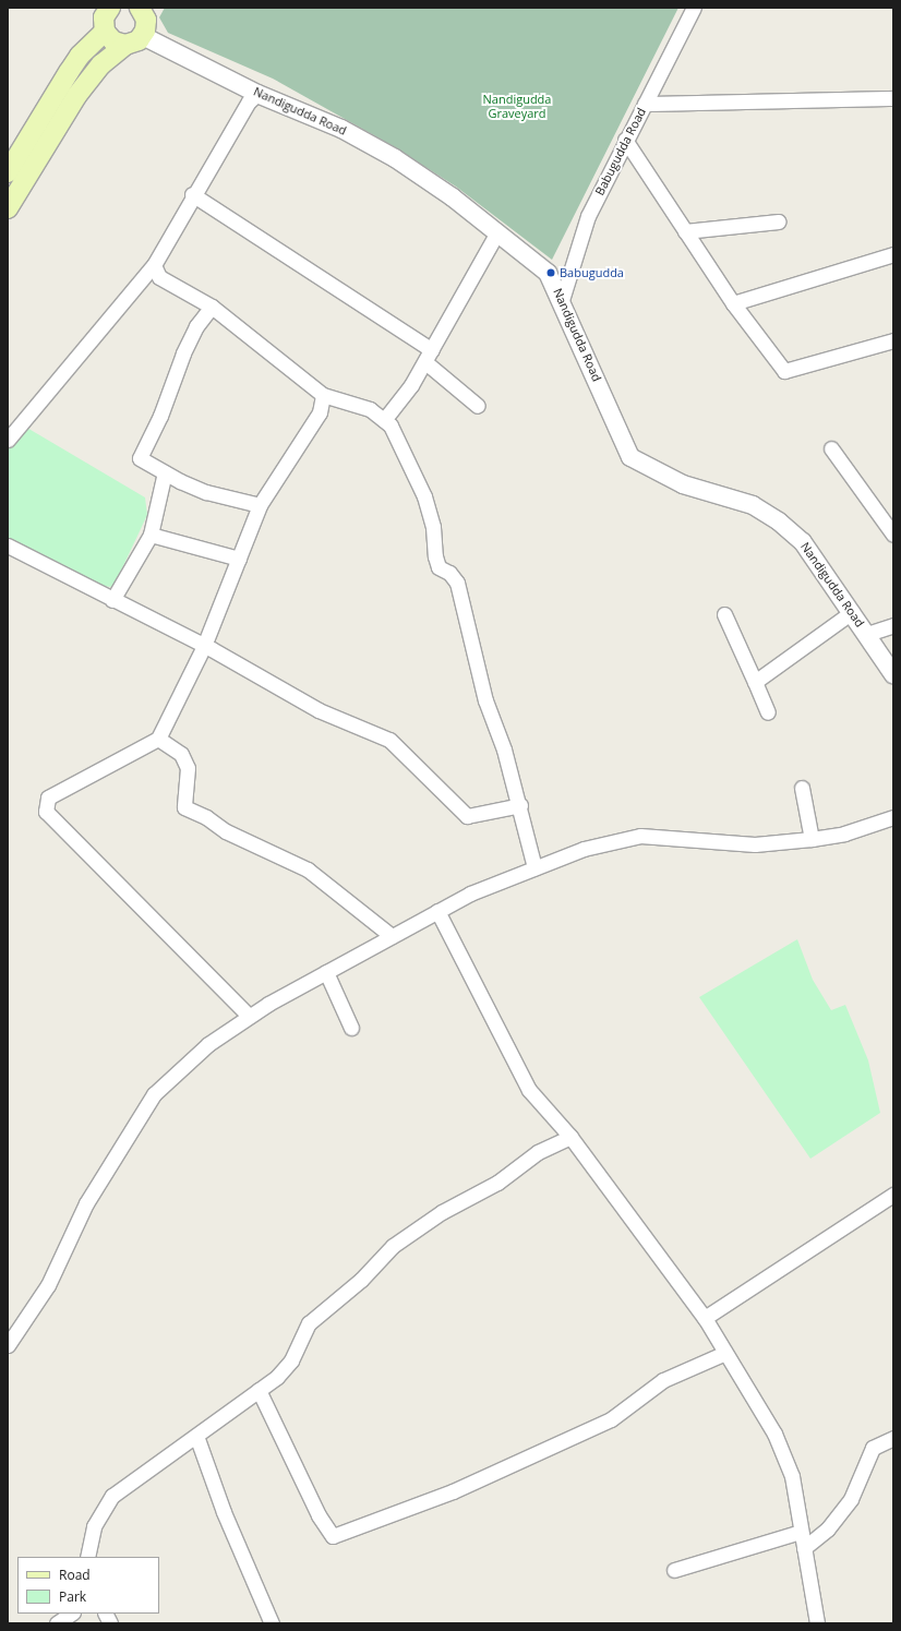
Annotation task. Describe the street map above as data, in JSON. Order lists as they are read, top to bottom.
{
  "streets": {
    "street": ["Nandigudda Road", "Babugudda Road"]
  },
  "crossings": [
    ["Nandigudda Road", "Babugudda Road"]
  ],
  "parks": ["Nandigudda Graveyard"],
  "places": ["Babugudda"],
  "legend": ["Road", "Park"]
}
